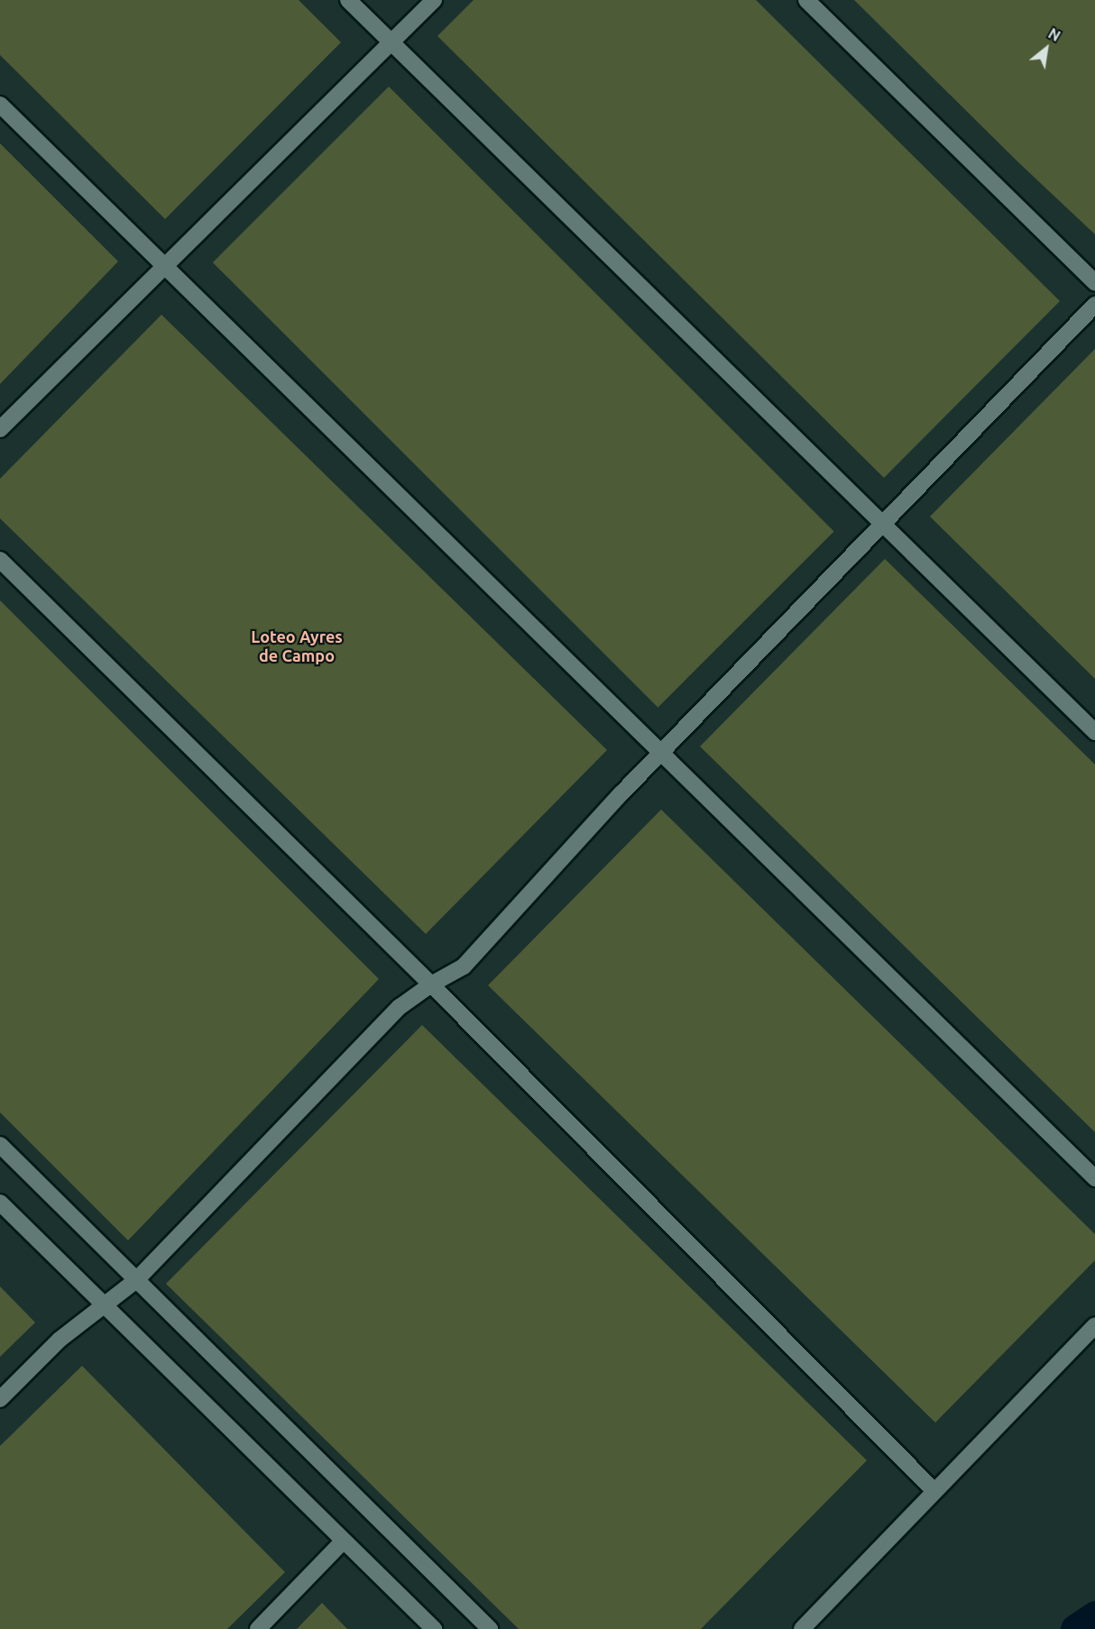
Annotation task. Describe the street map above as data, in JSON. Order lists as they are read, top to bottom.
{
  "districts": ["Loteo Ayres de Campo"],
  "north": "top right"
}
